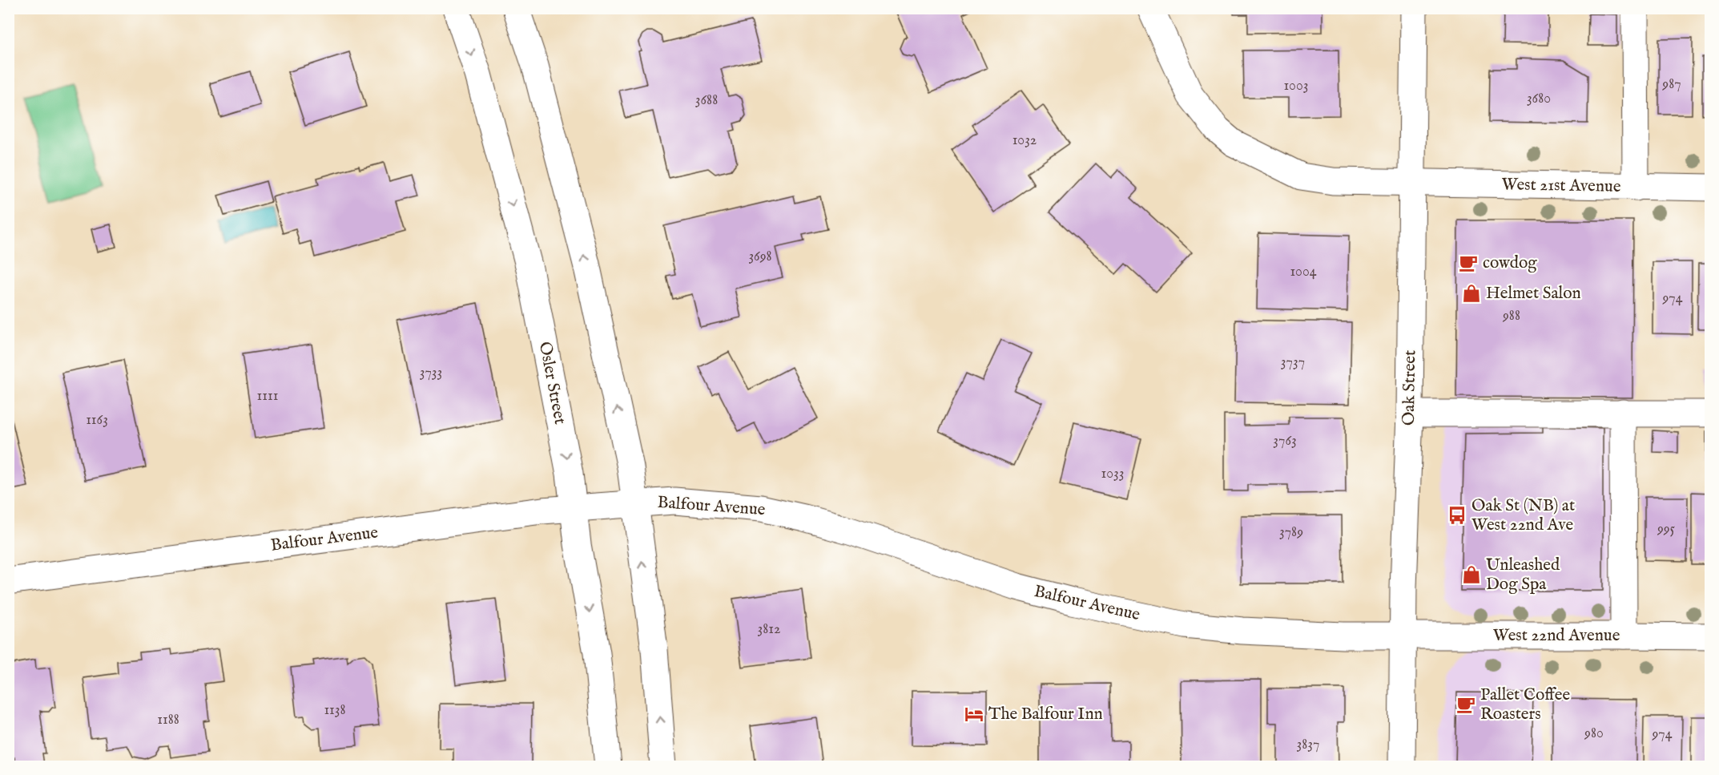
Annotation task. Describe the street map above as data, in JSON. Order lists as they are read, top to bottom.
{
  "streets": {
    "street": [
      "West 21st Avenue",
      "Osler Street",
      "Oak Street",
      "Balfour Avenue",
      "West 22nd Avenue"
    ]
  },
  "crossings": [
    ["West 21st Avenue", "Oak Street"],
    ["Osler Street", "Balfour Avenue"],
    ["Oak Street", "Balfour Avenue"],
    ["Oak Street", "West 22nd Avenue"],
    ["Balfour Avenue", "West 22nd Avenue"]
  ],
  "places": {
    "cafe": ["cowdog", "Pallet Coffee Roasters"],
    "shop": ["Helmet Salon", "Unleashed Dog Spa"],
    "bus stop": ["Oak St (NB) at West 22nd Ave"],
    "hotel": ["The Balfour Inn"]
  },
  "house_numbers": [
    "987",
    "1003",
    "3680",
    "3688",
    "1032",
    "3698",
    "1004",
    "974",
    "988",
    "3737",
    "3733",
    "1111",
    "1163",
    "3763",
    "1033",
    "995",
    "3789",
    "3812",
    "1138",
    "1188",
    "980",
    "974",
    "3837"
  ]
}
